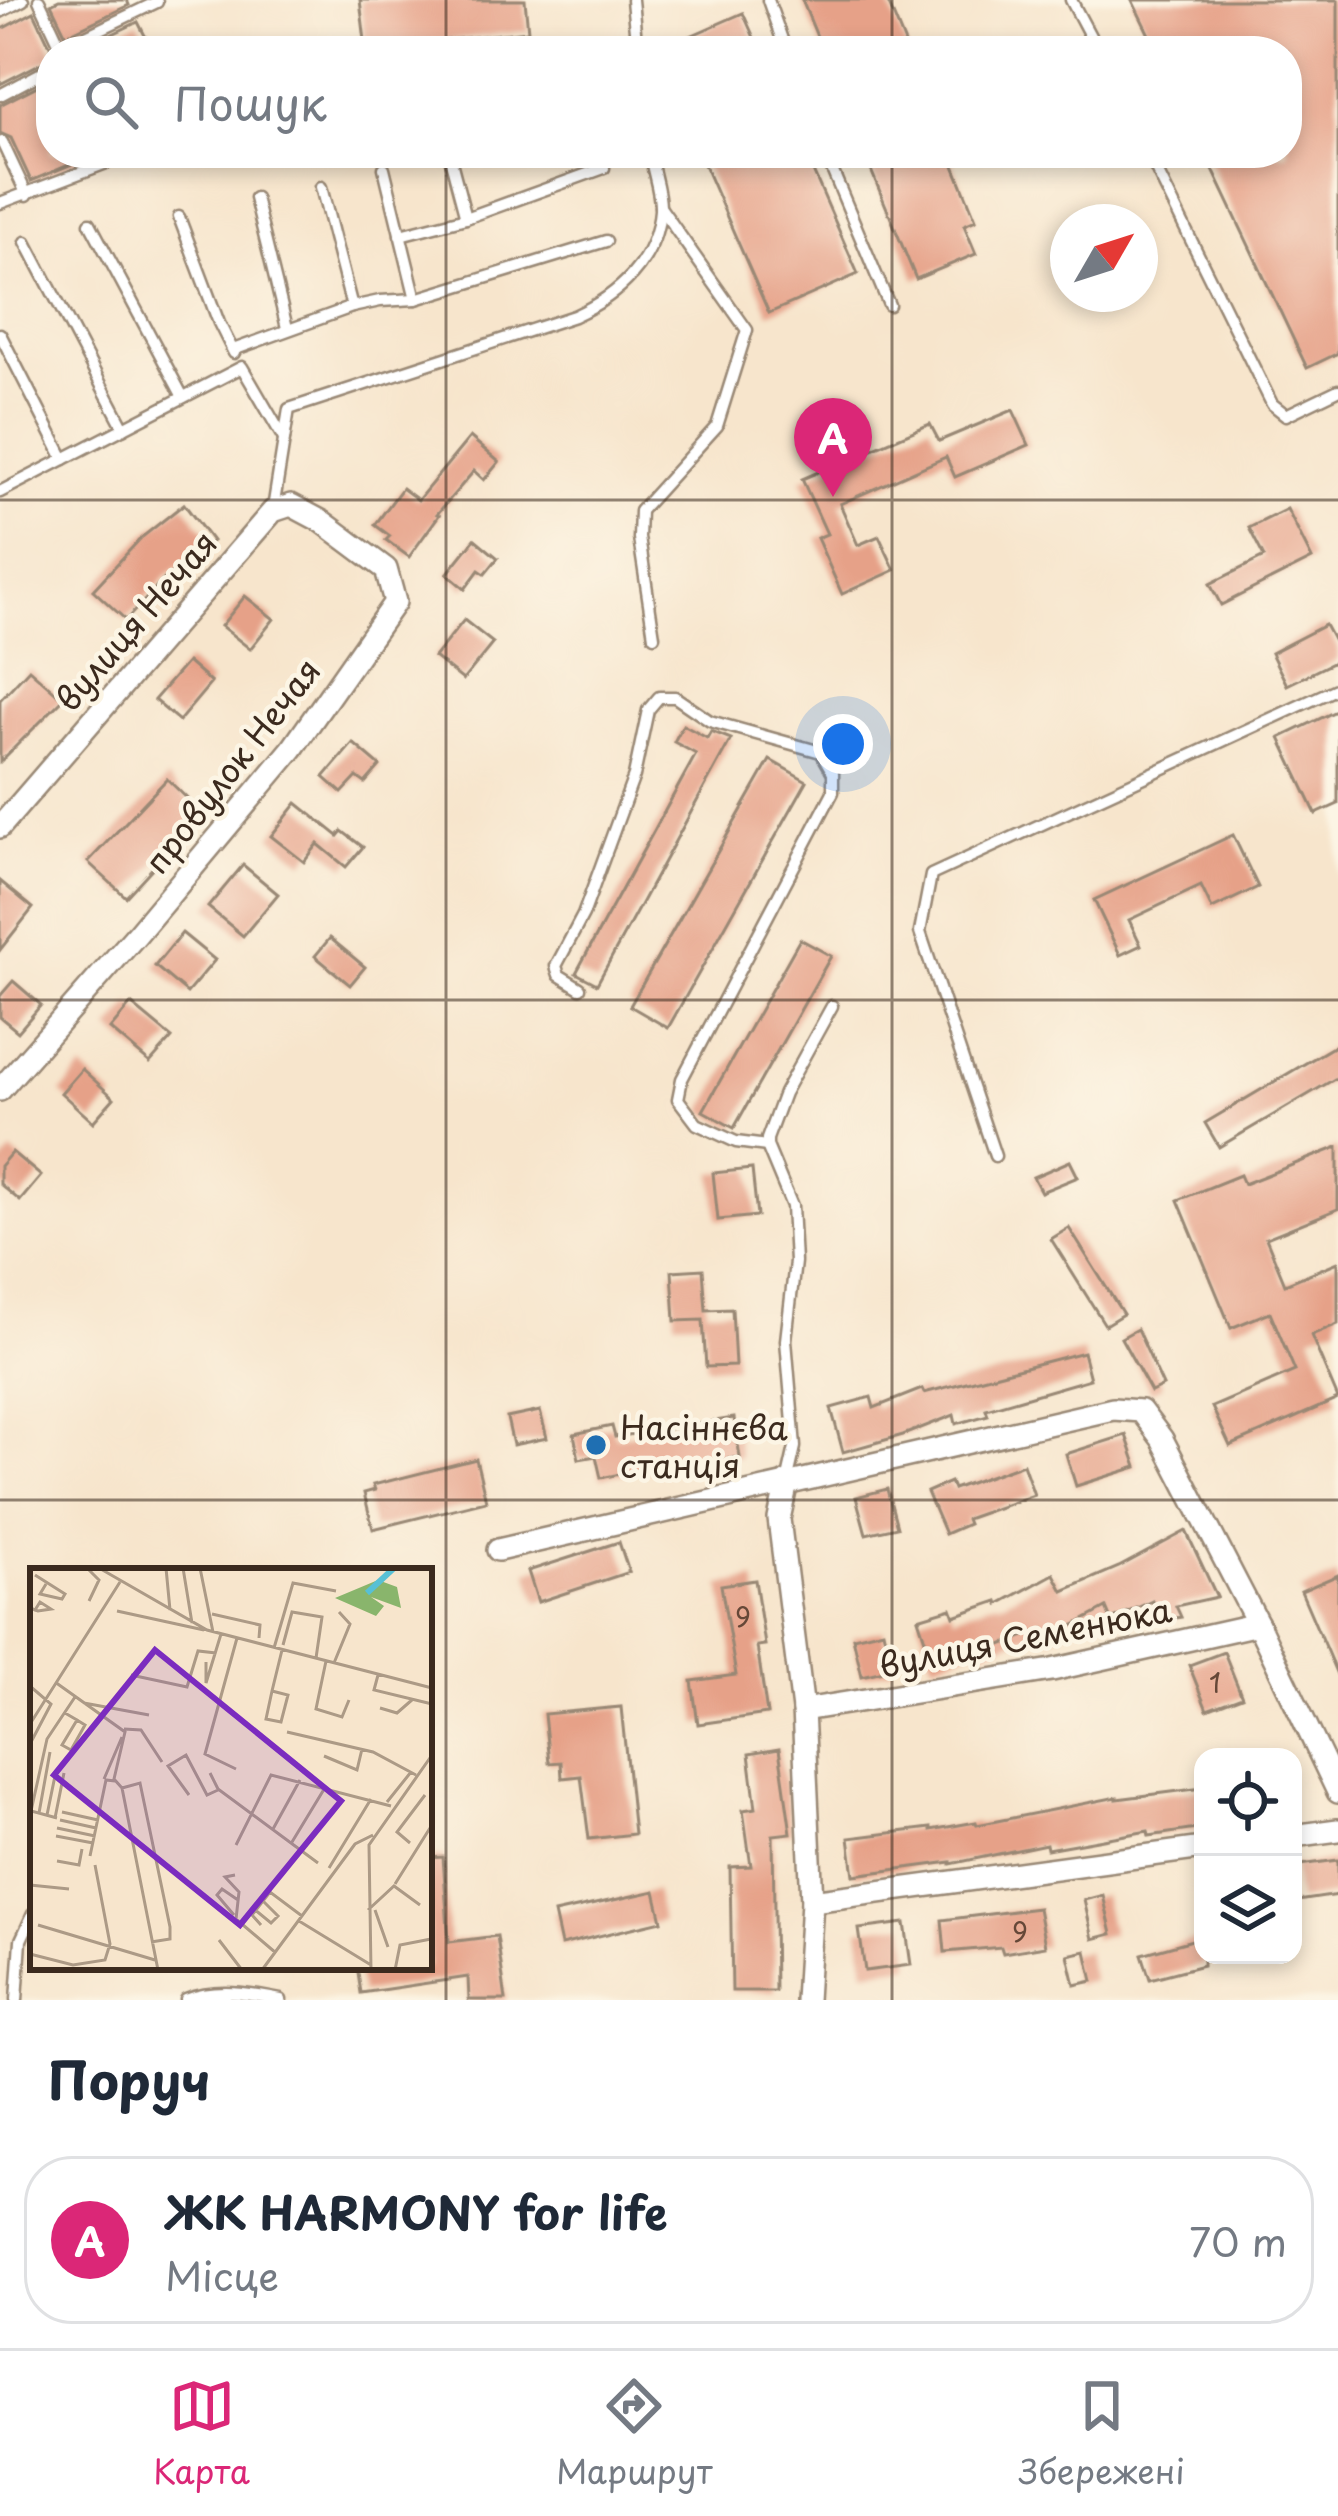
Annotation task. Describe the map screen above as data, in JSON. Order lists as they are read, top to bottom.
{
  "streets": {
    "street": ["вулиця Нечая", "провулок Нечая", "вулиця Семенюка"]
  },
  "crossings": [
    ["вулиця Нечая", "провулок Нечая"]
  ],
  "places": ["Насіннєва станція"],
  "house_numbers": ["9", "1", "9"],
  "north": "top right",
  "page": {
    "search": "Пошук",
    "pins": "A",
    "heading": "Поруч",
    "list": [
      {
        "mark": "A",
        "name": "ЖК HARMONY for life",
        "note": "Місце",
        "value": "70 m"
      }
    ],
    "nav": ["Карта", "Маршрут", "Збережені"]
  }
}
